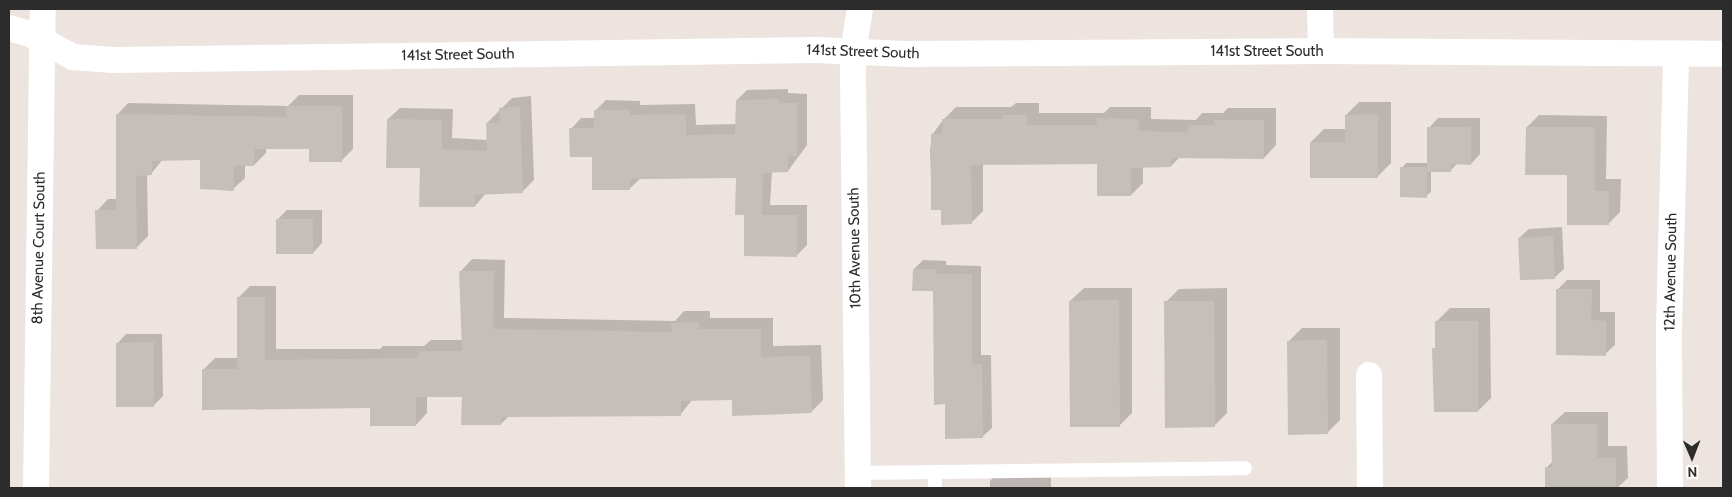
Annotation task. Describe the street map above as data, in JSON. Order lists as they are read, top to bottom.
{
  "streets": {
    "street": [
      "141st Street South",
      "8th Avenue Court South",
      "10th Avenue South",
      "12th Avenue South"
    ]
  },
  "crossings": [
    ["141st Street South", "8th Avenue Court South"],
    ["141st Street South", "10th Avenue South"],
    ["141st Street South", "12th Avenue South"]
  ],
  "north": "bottom"
}
